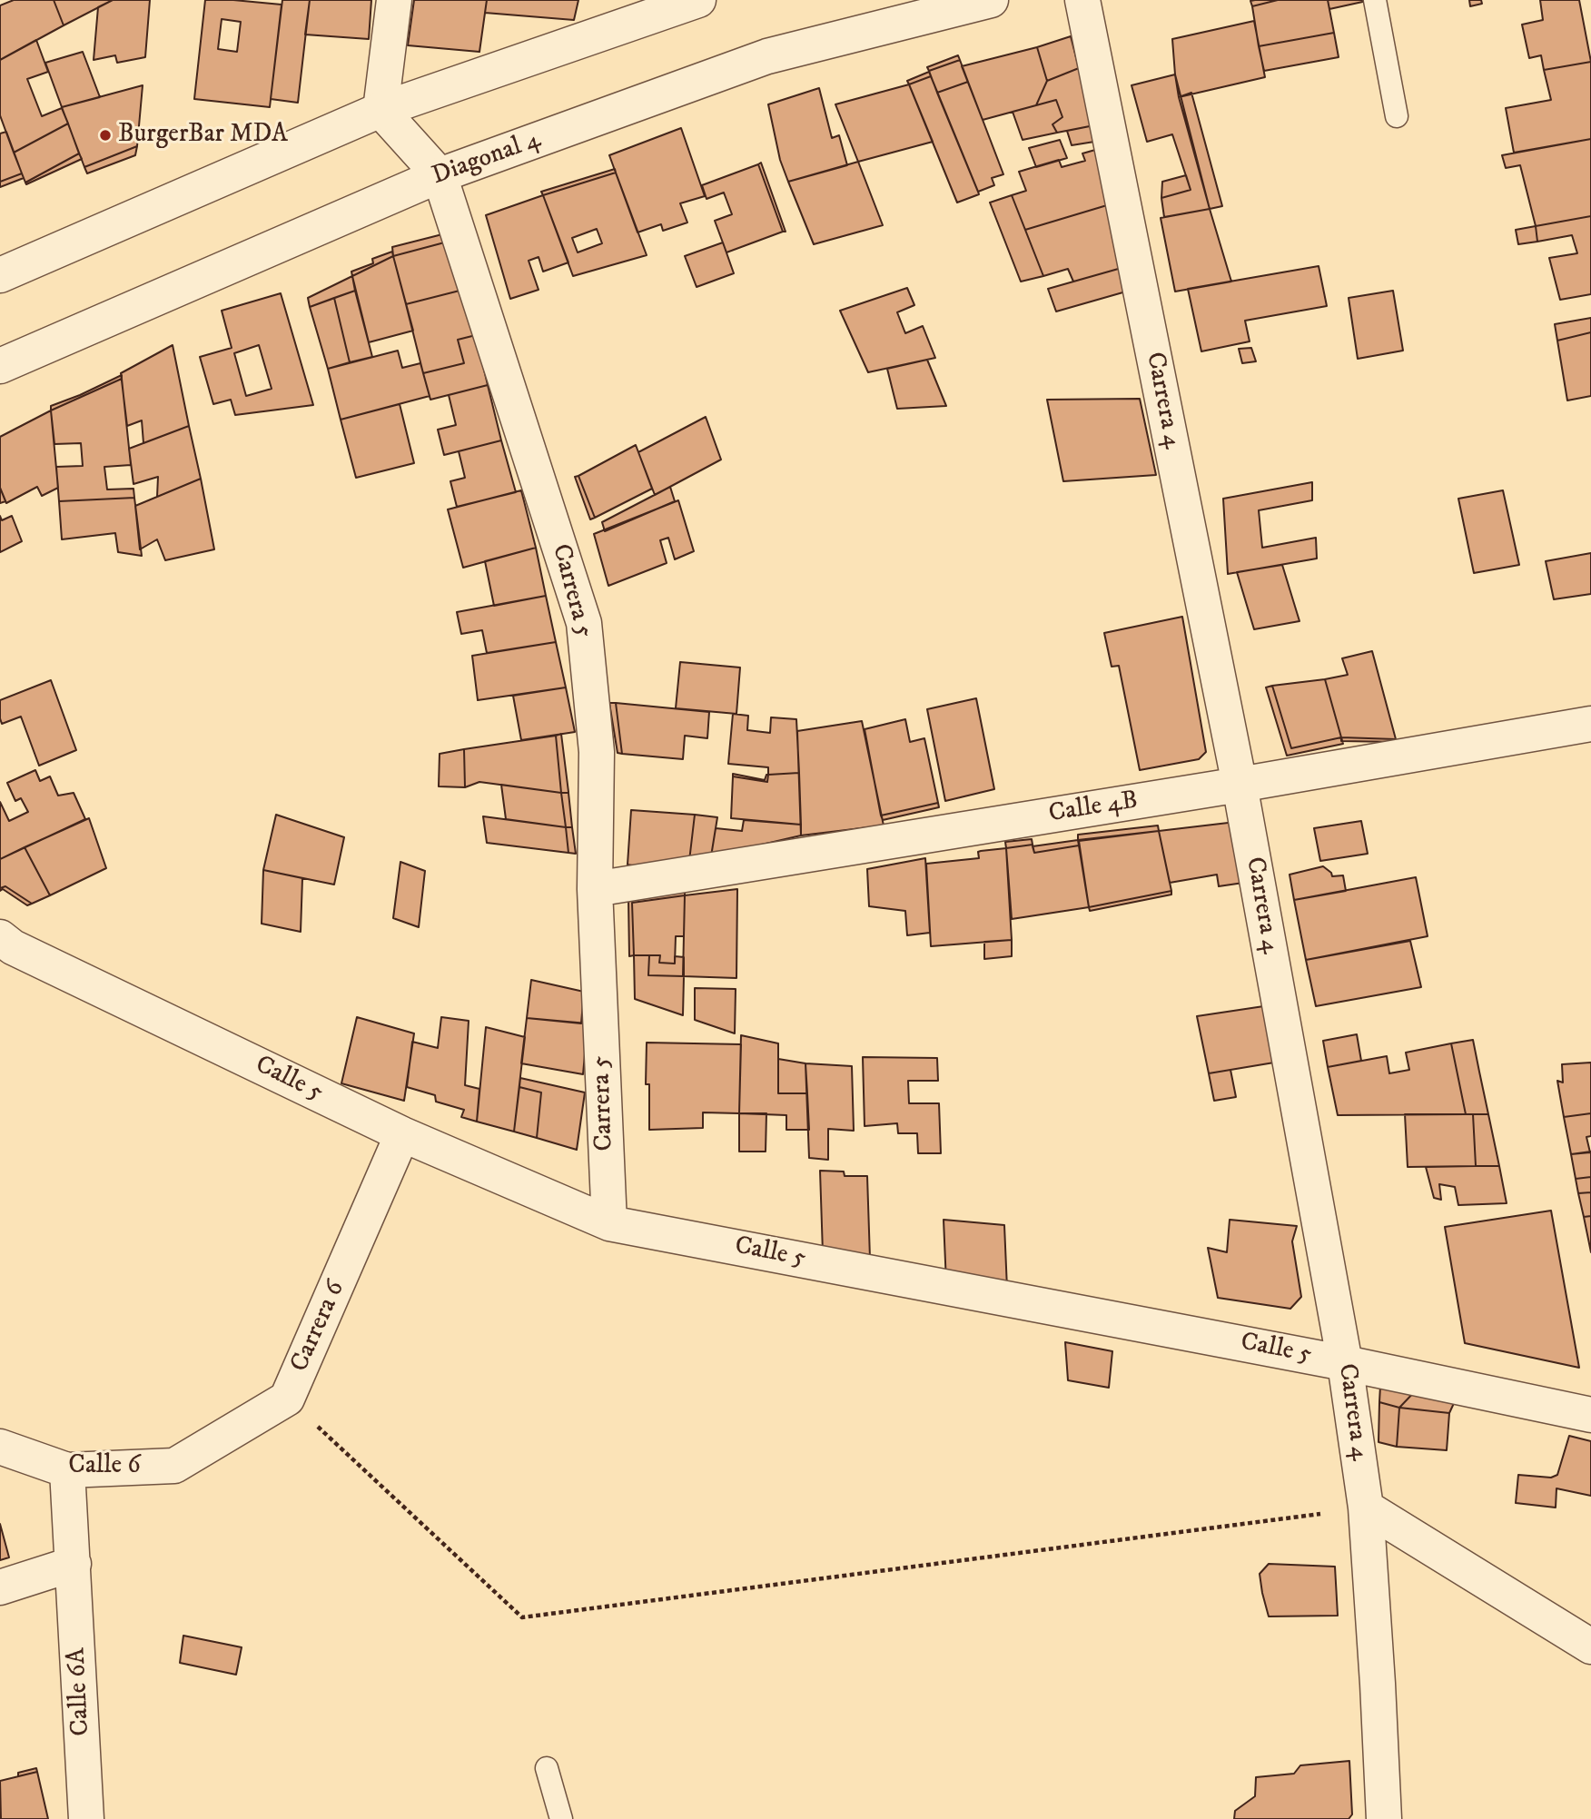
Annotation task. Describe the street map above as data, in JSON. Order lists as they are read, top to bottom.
{
  "streets": {
    "street": [
      "Diagonal 4",
      "Carrera 4",
      "Carrera 5",
      "Calle 4B",
      "Calle 5",
      "Carrera 6",
      "Calle 6",
      "Calle 6A"
    ]
  },
  "crossings": [
    ["Diagonal 4", "Carrera 5"],
    ["Carrera 4", "Calle 4B"],
    ["Carrera 4", "Calle 5"],
    ["Carrera 5", "Calle 4B"],
    ["Carrera 5", "Calle 5"],
    ["Calle 5", "Carrera 6"],
    ["Carrera 6", "Calle 6"],
    ["Calle 6", "Calle 6A"]
  ],
  "places": ["BurgerBar MDA"]
}
